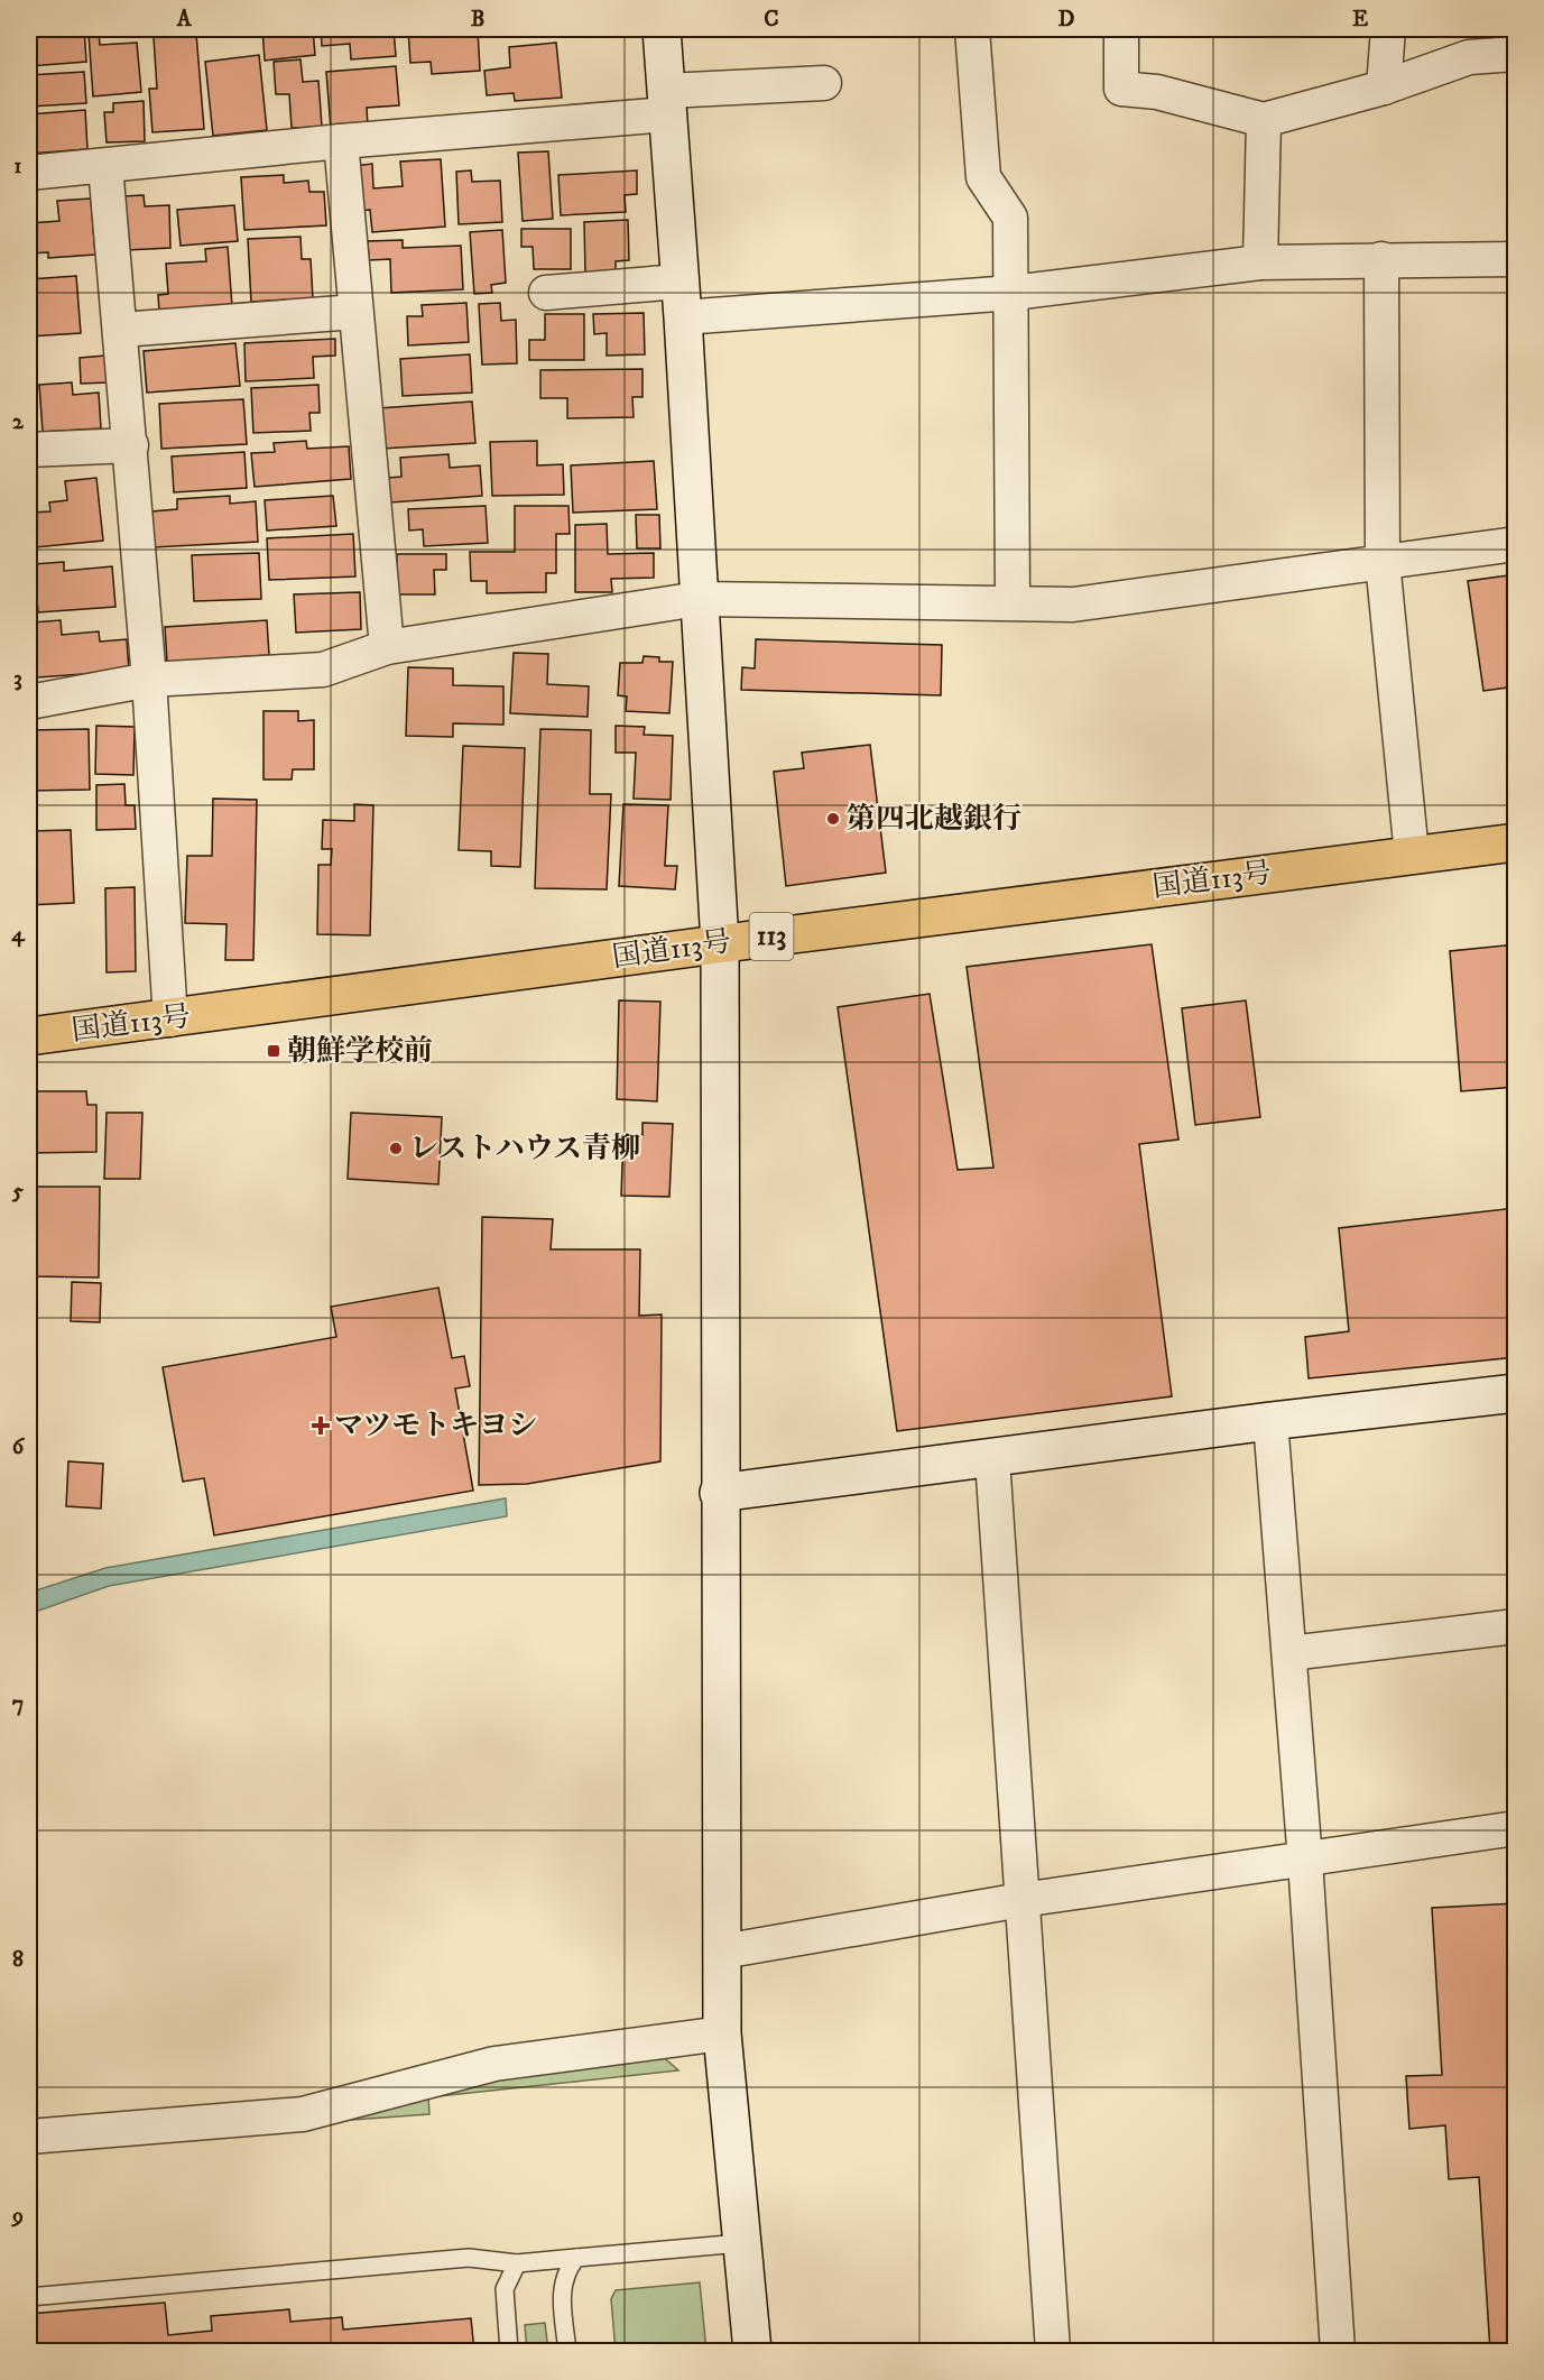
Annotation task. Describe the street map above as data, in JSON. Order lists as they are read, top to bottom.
{
  "streets": {
    "highway": ["国道113号", "113"]
  },
  "places": {
    "other": ["第四北越銀行", "レストハウス青柳"],
    "transit": ["朝鮮学校前"],
    "health": ["マツモトキヨシ"]
  },
  "grid": {
    "columns": [
      "A",
      "B",
      "C",
      "D",
      "E"
    ],
    "rows": [
      "1",
      "2",
      "3",
      "4",
      "5",
      "6",
      "7",
      "8",
      "9"
    ]
  }
}
